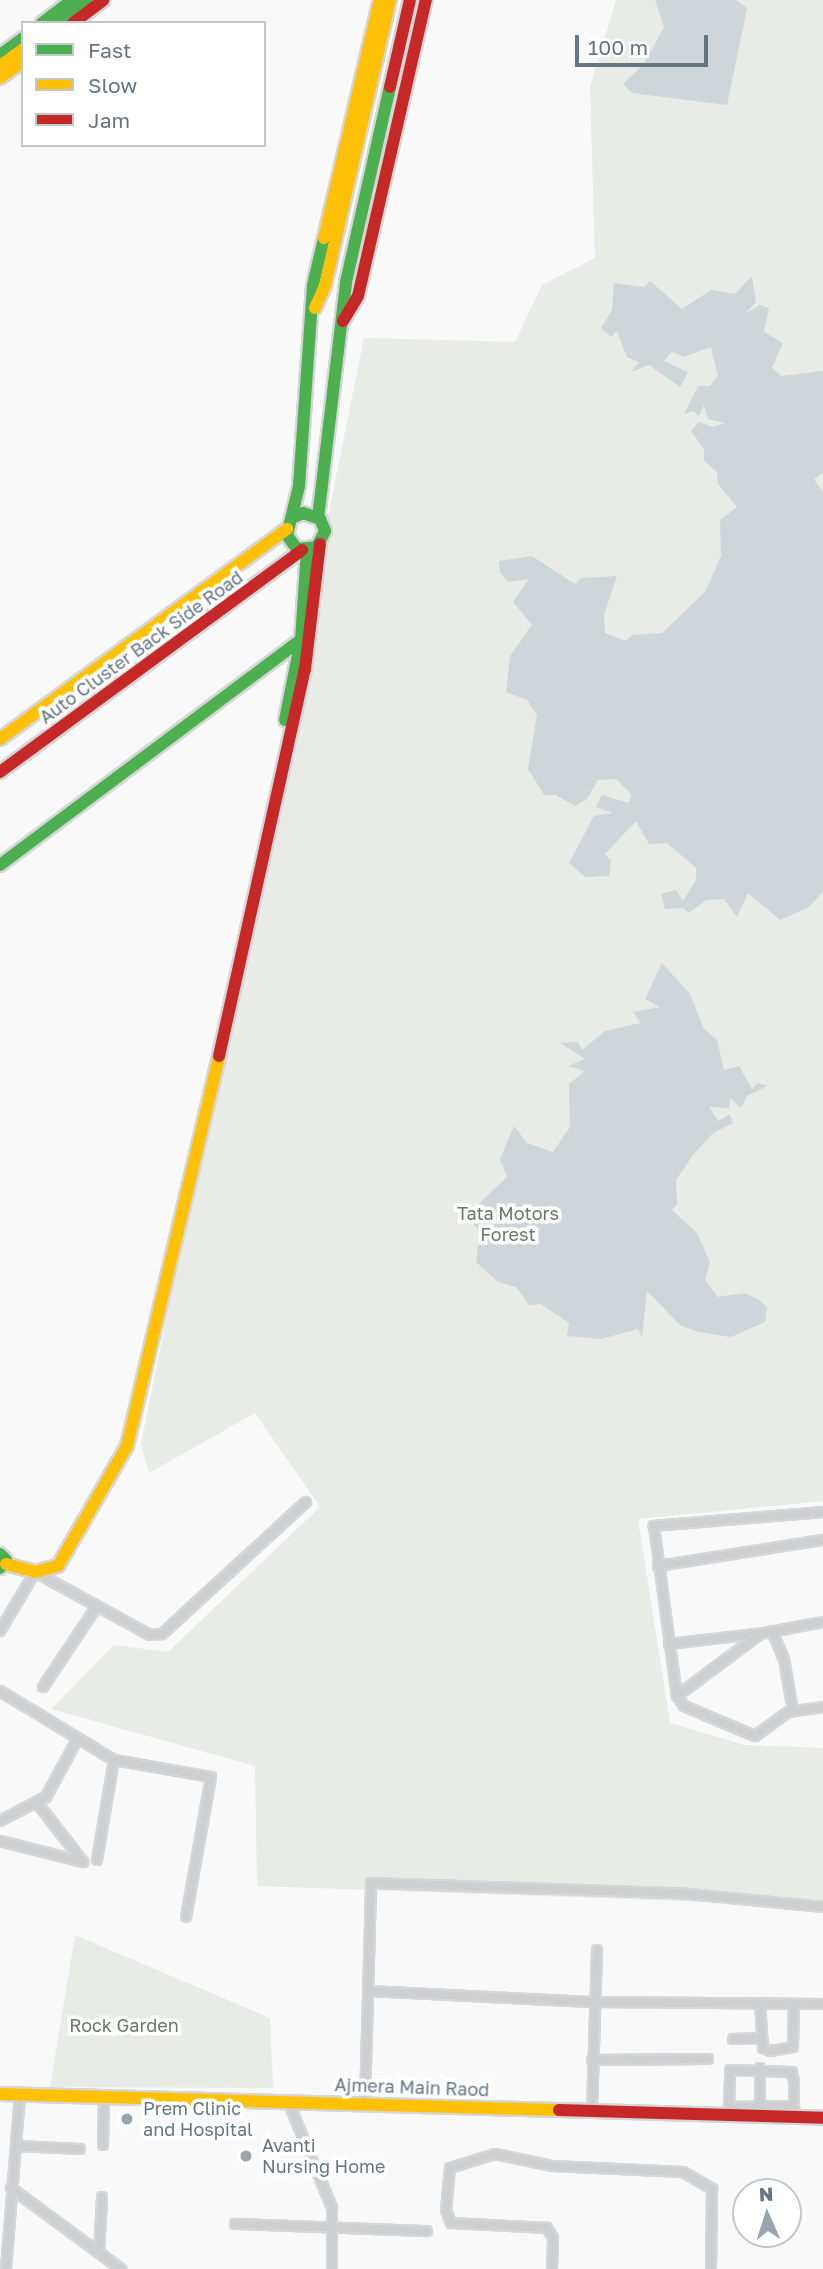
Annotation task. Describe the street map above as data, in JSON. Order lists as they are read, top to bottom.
{
  "streets": {
    "main road": ["Auto Cluster Back Side Road", "Ajmera Main Raod"]
  },
  "parks": ["Tata Motors Forest", "Rock Garden"],
  "places": ["Prem Clinic and Hospital", "Avanti Nursing Home"],
  "legend": ["Fast", "Slow", "Jam"],
  "scale_bar": "100 m",
  "north": "top"
}
